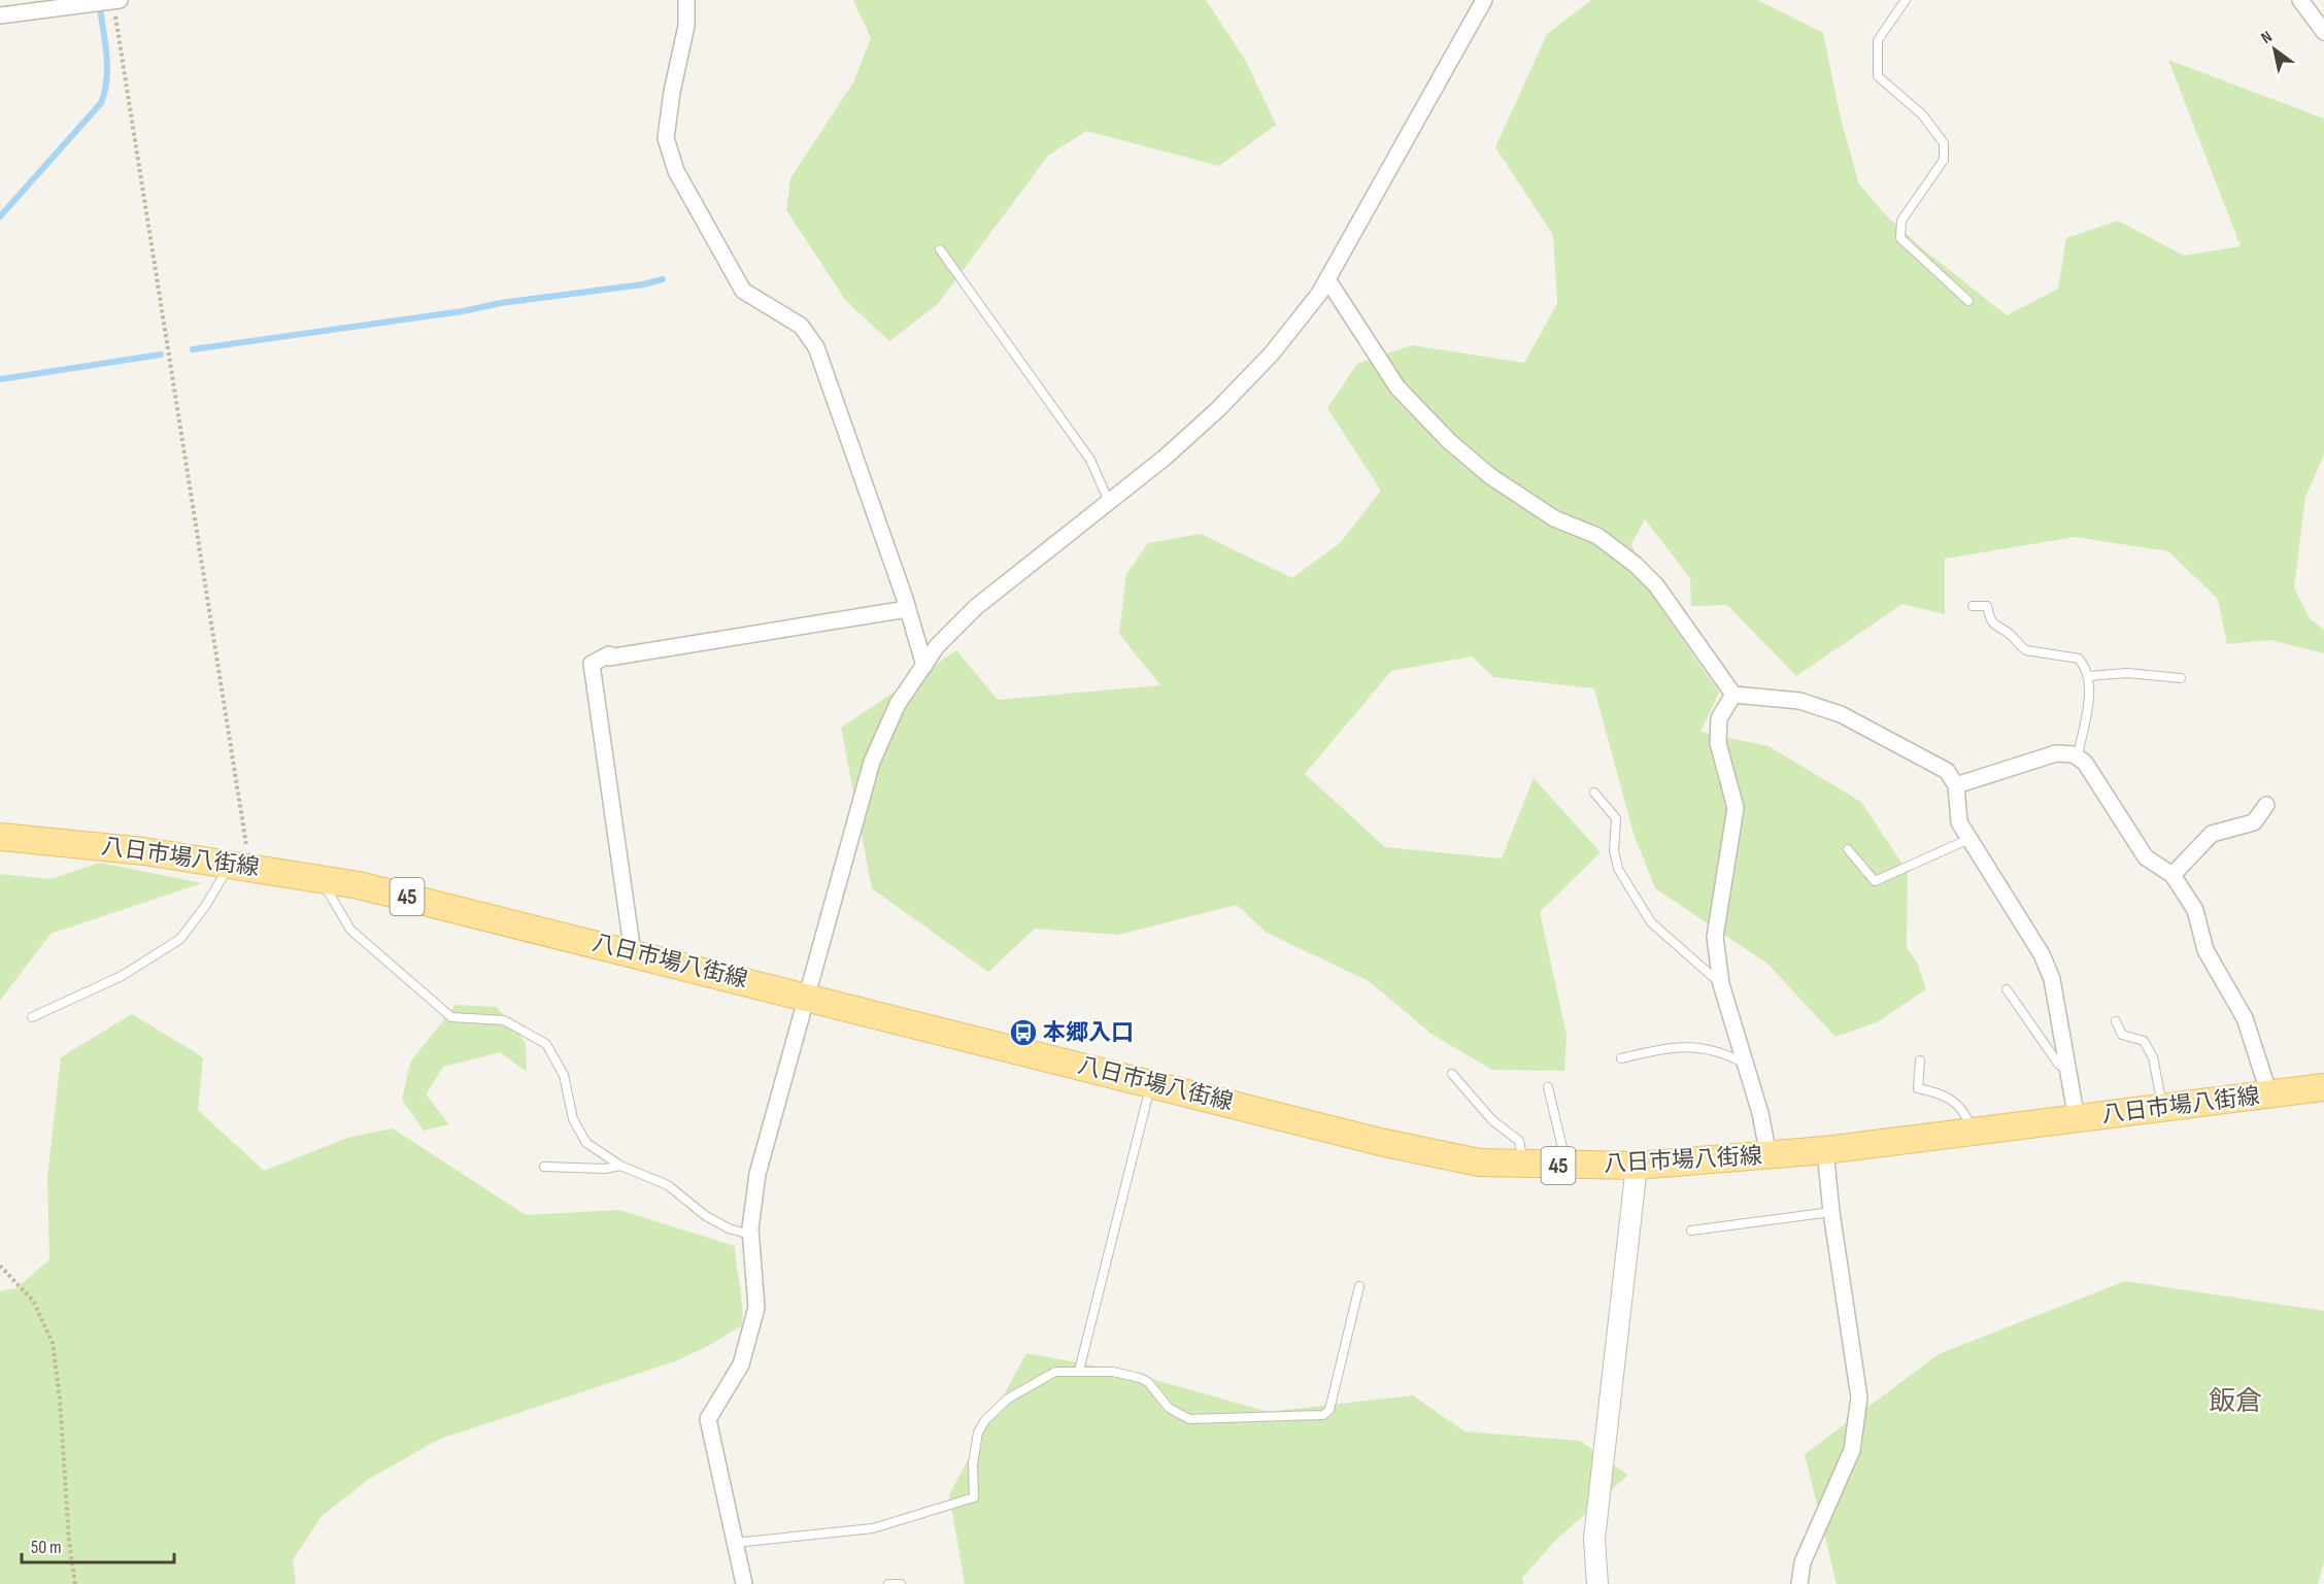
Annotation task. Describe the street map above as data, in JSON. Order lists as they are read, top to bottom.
{
  "streets": {
    "main road": ["八日市場八街線", "45"]
  },
  "districts": ["飯倉"],
  "places": {
    "bus stop": ["本郷入口"]
  },
  "scale_bar": "50 m",
  "north": "top left"
}
